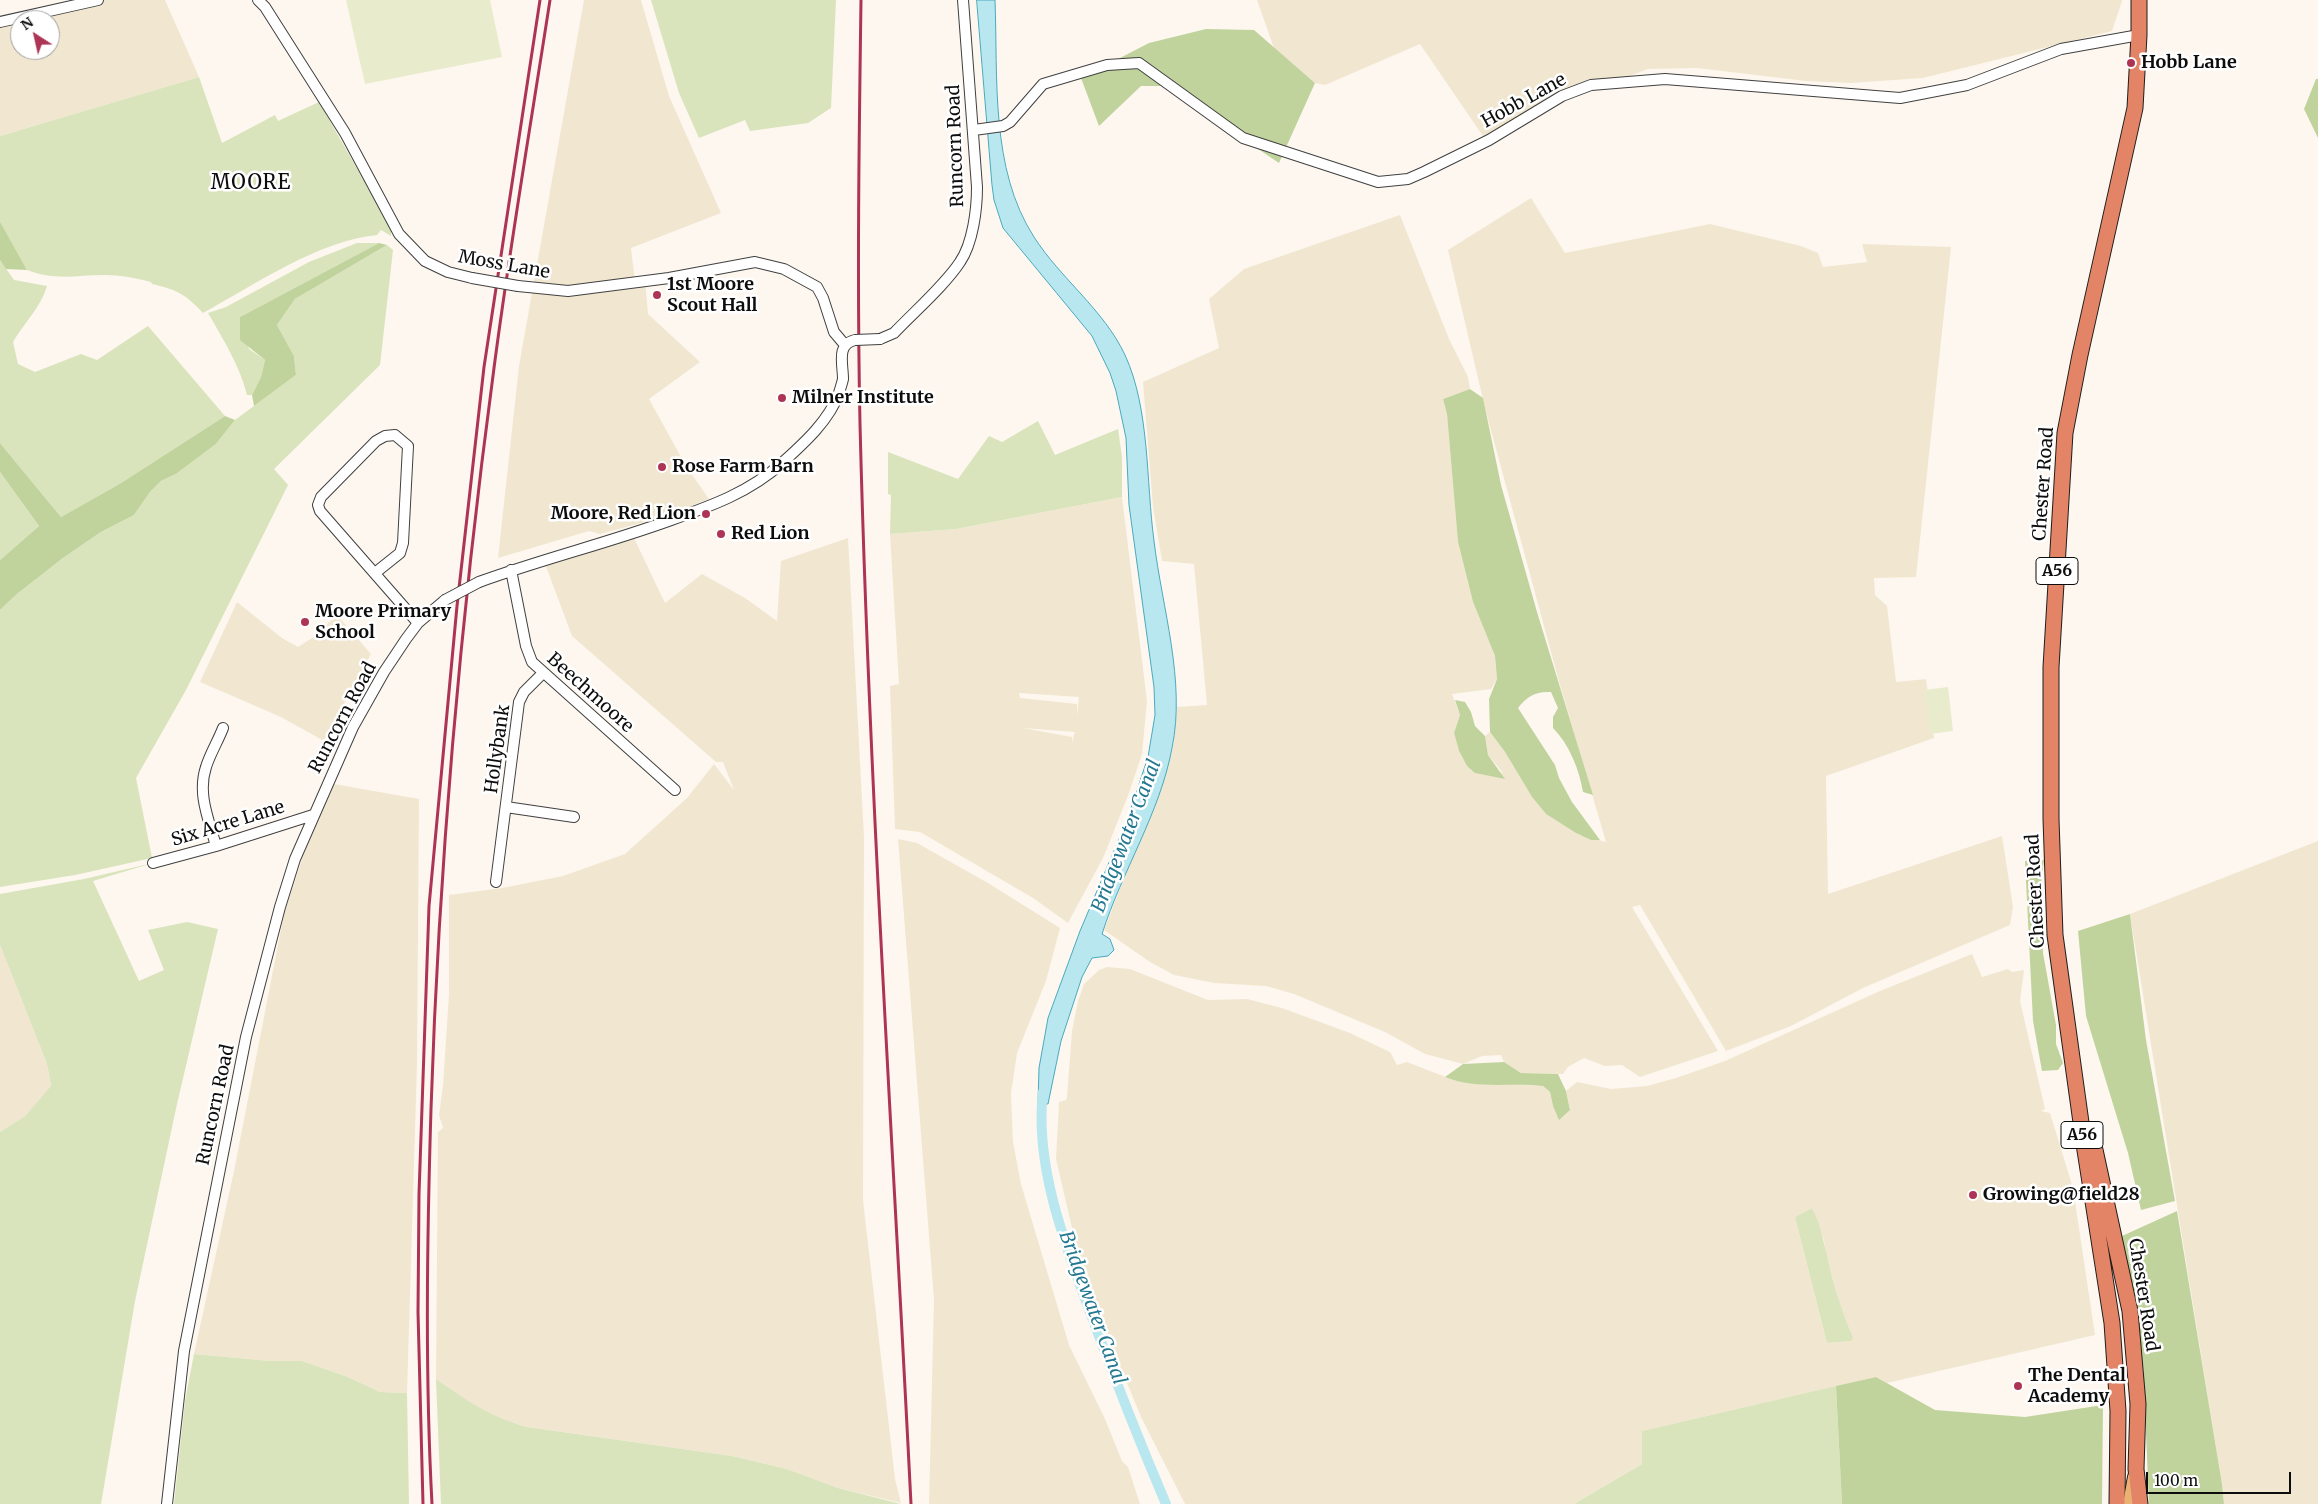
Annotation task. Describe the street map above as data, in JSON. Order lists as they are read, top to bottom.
{
  "streets": {
    "highway": ["Chester Road", "A56"],
    "street": [
      "Hobb Lane",
      "Runcorn Road",
      "Moss Lane",
      "Beechmoore",
      "Hollybank",
      "Six Acre Lane"
    ]
  },
  "crossings": [
    ["Hobb Lane", "Runcorn Road"],
    ["Hobb Lane", "Chester Road"],
    ["Runcorn Road", "Moss Lane"],
    ["Runcorn Road", "Beechmoore"],
    ["Runcorn Road", "Six Acre Lane"],
    ["Chester Road", "A56"],
    ["Beechmoore", "Hollybank"]
  ],
  "districts": ["MOORE"],
  "water": ["Bridgewater Canal"],
  "places": [
    "Hobb Lane",
    "1st Moore Scout Hall",
    "Milner Institute",
    "Rose Farm Barn",
    "Moore, Red Lion",
    "Red Lion",
    "Moore Primary School",
    "Growing@field28",
    "The Dental Academy"
  ],
  "scale_bar": "100 m",
  "north": "top left"
}
